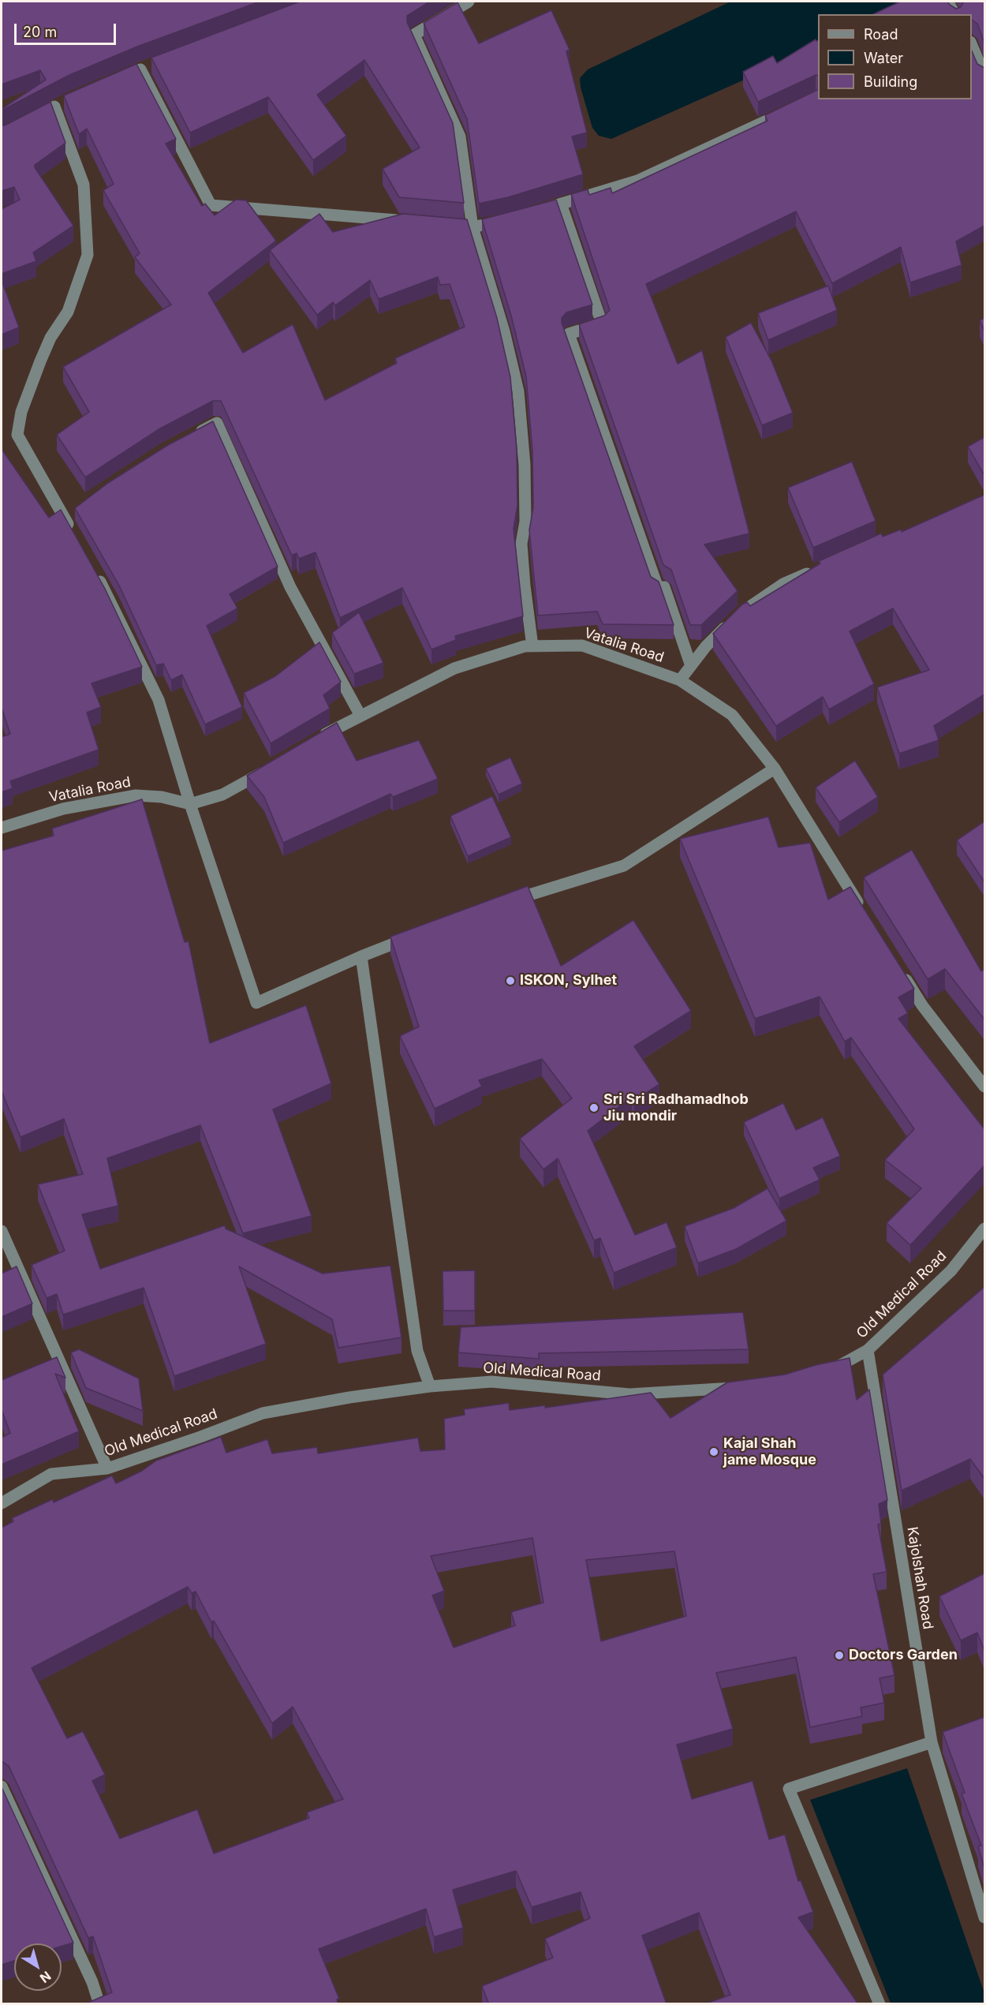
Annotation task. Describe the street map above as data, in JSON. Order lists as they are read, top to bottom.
{
  "streets": {
    "street": ["Vatalia Road", "Old Medical Road", "Kajolshah Road"]
  },
  "crossings": [
    ["Old Medical Road", "Kajolshah Road"]
  ],
  "places": [
    "ISKON, Sylhet",
    "Sri Sri Radhamadhob Jiu mondir",
    "Kajal Shah jame Mosque",
    "Doctors Garden"
  ],
  "legend": ["Road", "Water", "Building"],
  "scale_bar": "20 m",
  "north": "bottom right"
}
